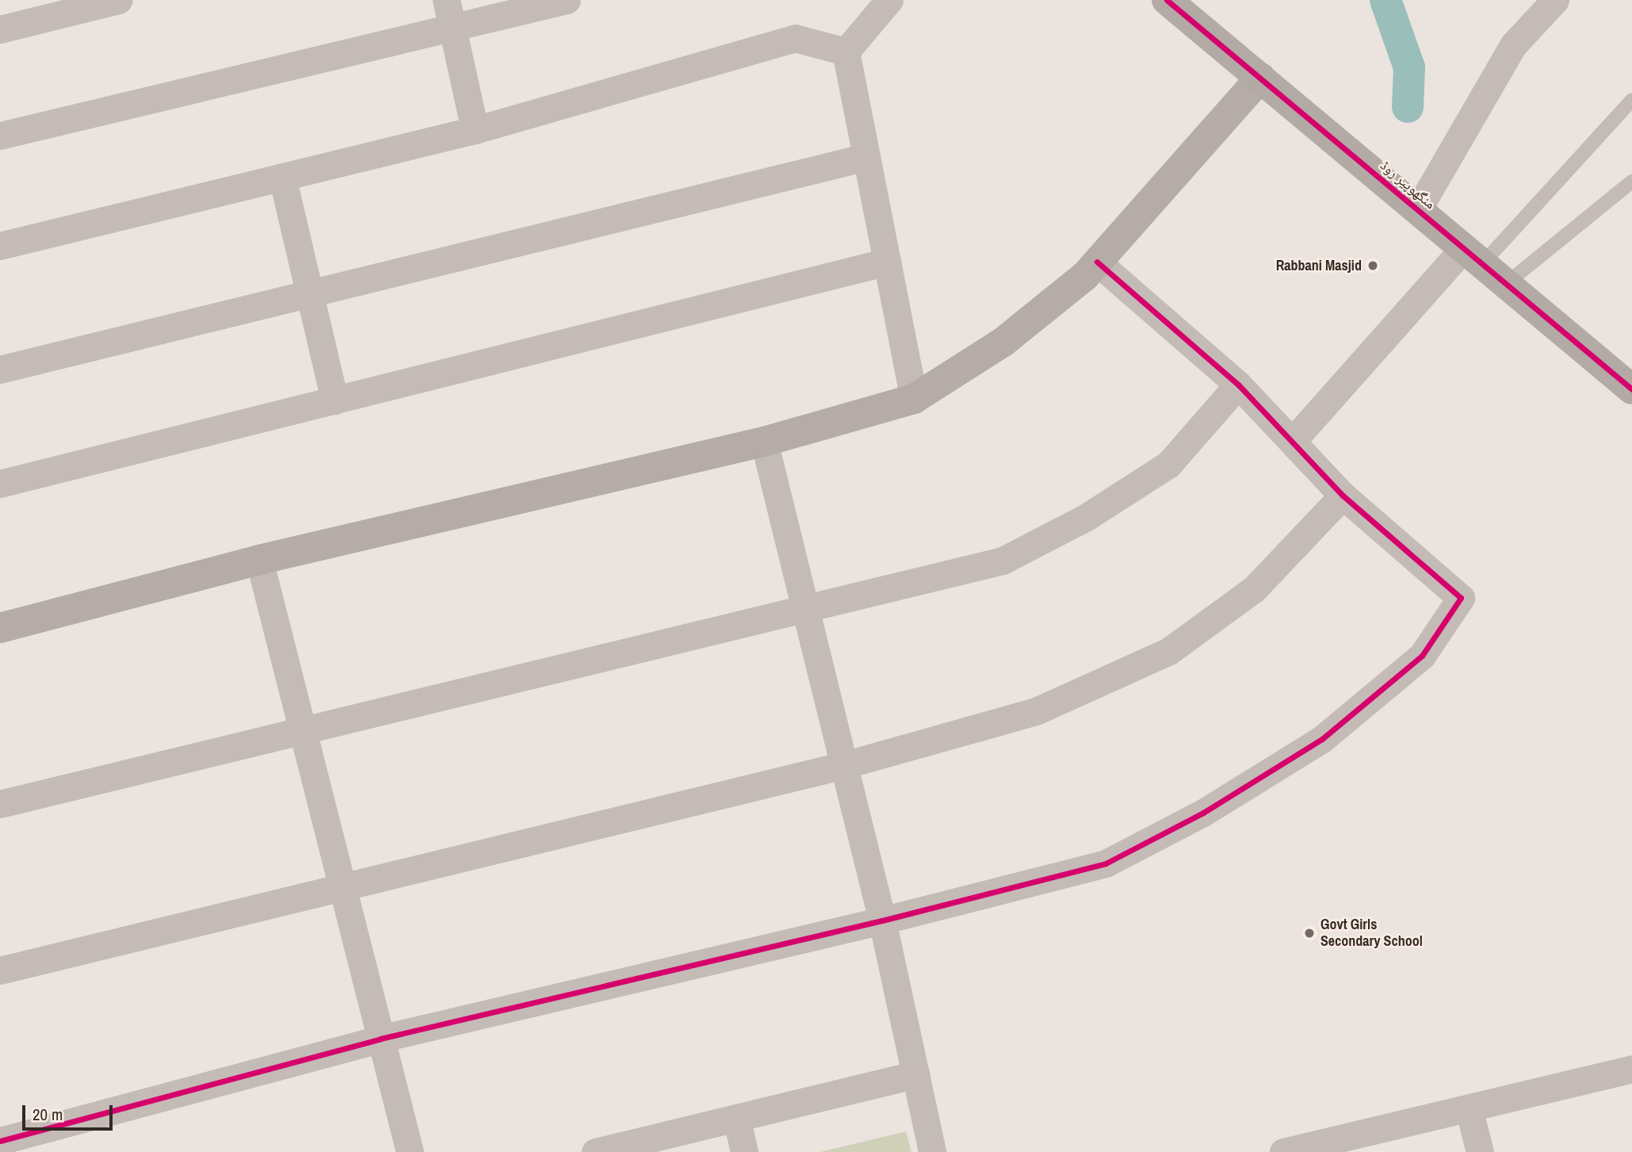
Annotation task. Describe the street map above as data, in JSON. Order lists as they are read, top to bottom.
{
  "streets": {
    "main road": ["منگھوپیر روڈ"]
  },
  "places": ["Rabbani Masjid", "Govt Girls Secondary School"],
  "scale_bar": "20 m"
}
